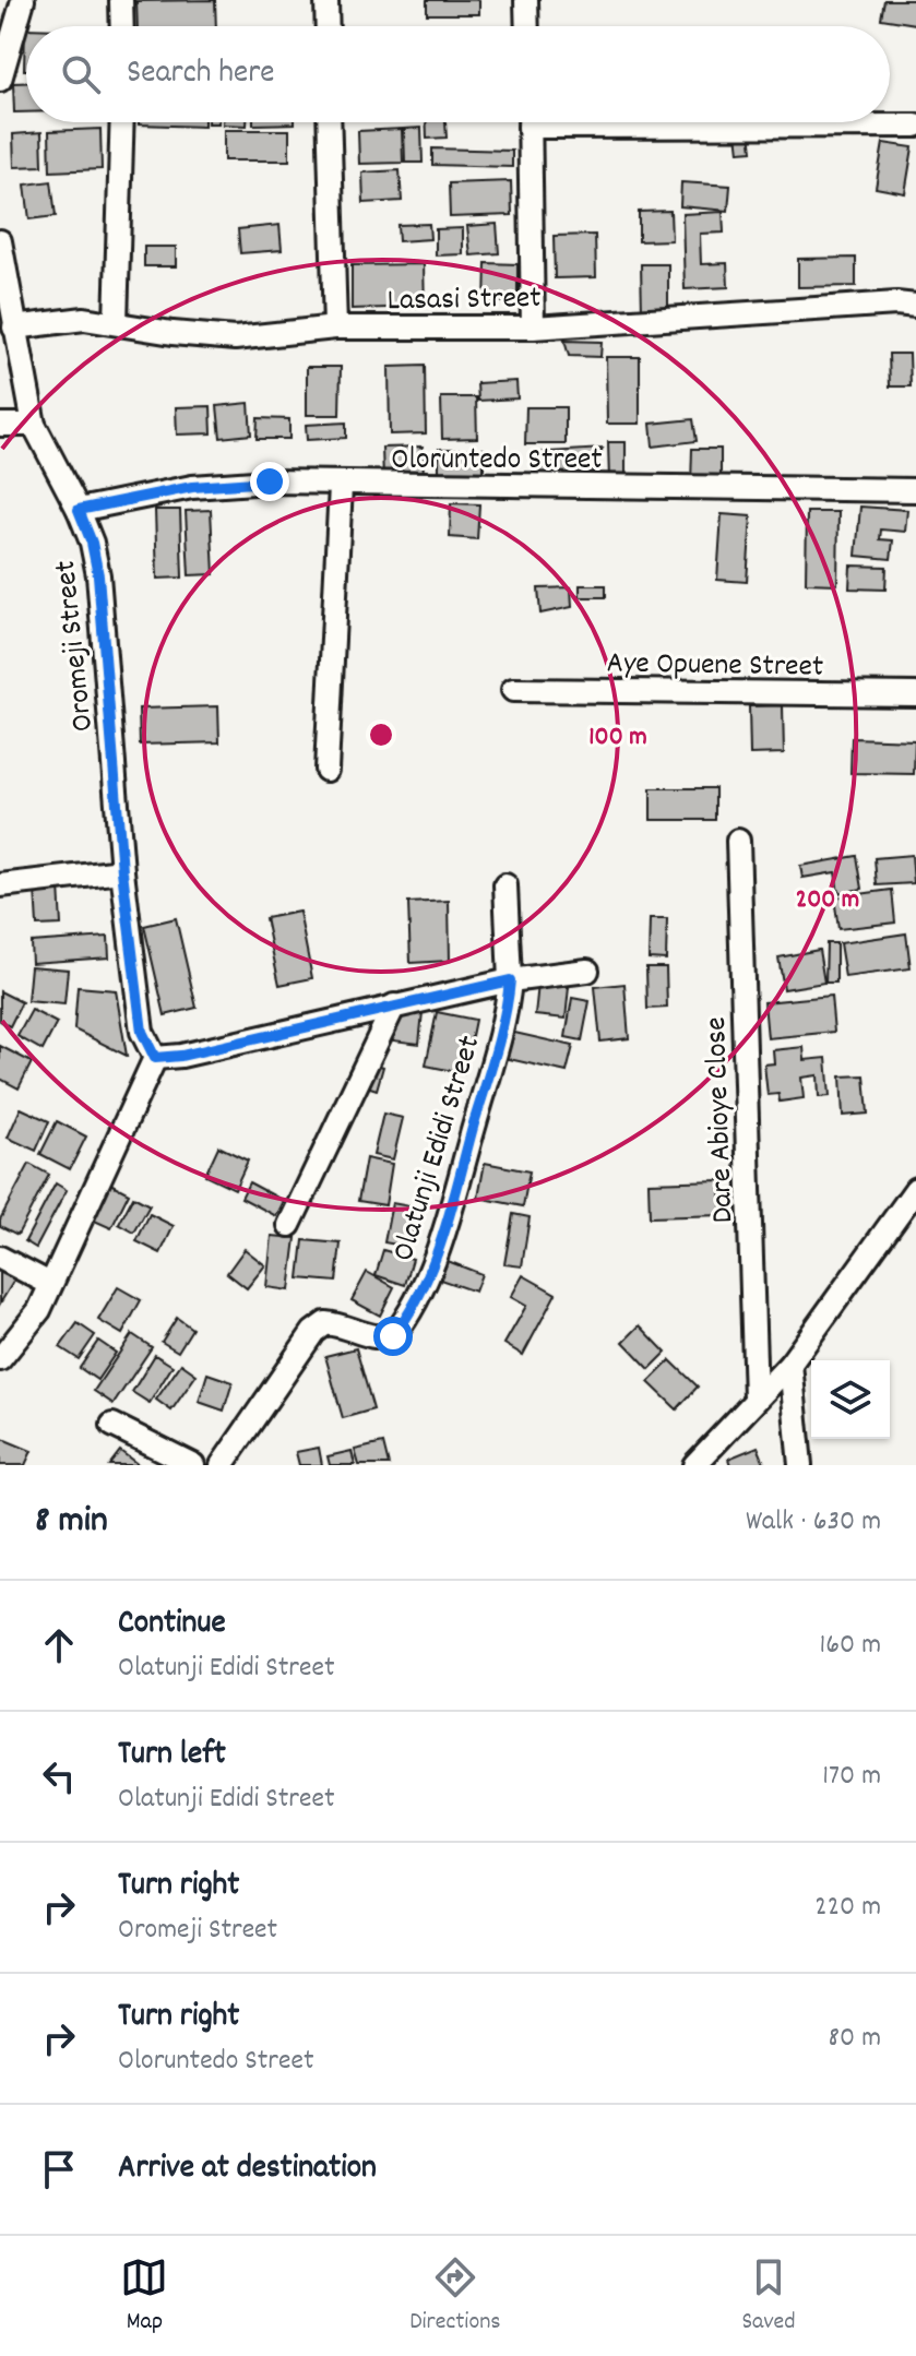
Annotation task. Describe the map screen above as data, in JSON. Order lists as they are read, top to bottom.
{
  "streets": {
    "street": [
      "Lasasi Street",
      "Oloruntedo Street",
      "Oromeji Street",
      "Aye Opuene Street",
      "Dare Abioye Close",
      "Olatunji Edidi Street"
    ]
  },
  "crossings": [
    ["Lasasi Street", "Oromeji Street"],
    ["Oloruntedo Street", "Oromeji Street"],
    ["Oromeji Street", "Olatunji Edidi Street"]
  ],
  "page": {
    "search": "Search here",
    "heading": ["8 min", "Walk · 630 m"],
    "list": [
      ["Continue", "Olatunji Edidi Street", "160 m"],
      ["Turn left", "Olatunji Edidi Street", "170 m"],
      ["Turn right", "Oromeji Street", "220 m"],
      ["Turn right", "Oloruntedo Street", "80 m"],
      "Arrive at destination"
    ],
    "nav": ["Map", "Directions", "Saved"]
  },
  "rings": ["100 m", "200 m"]
}
